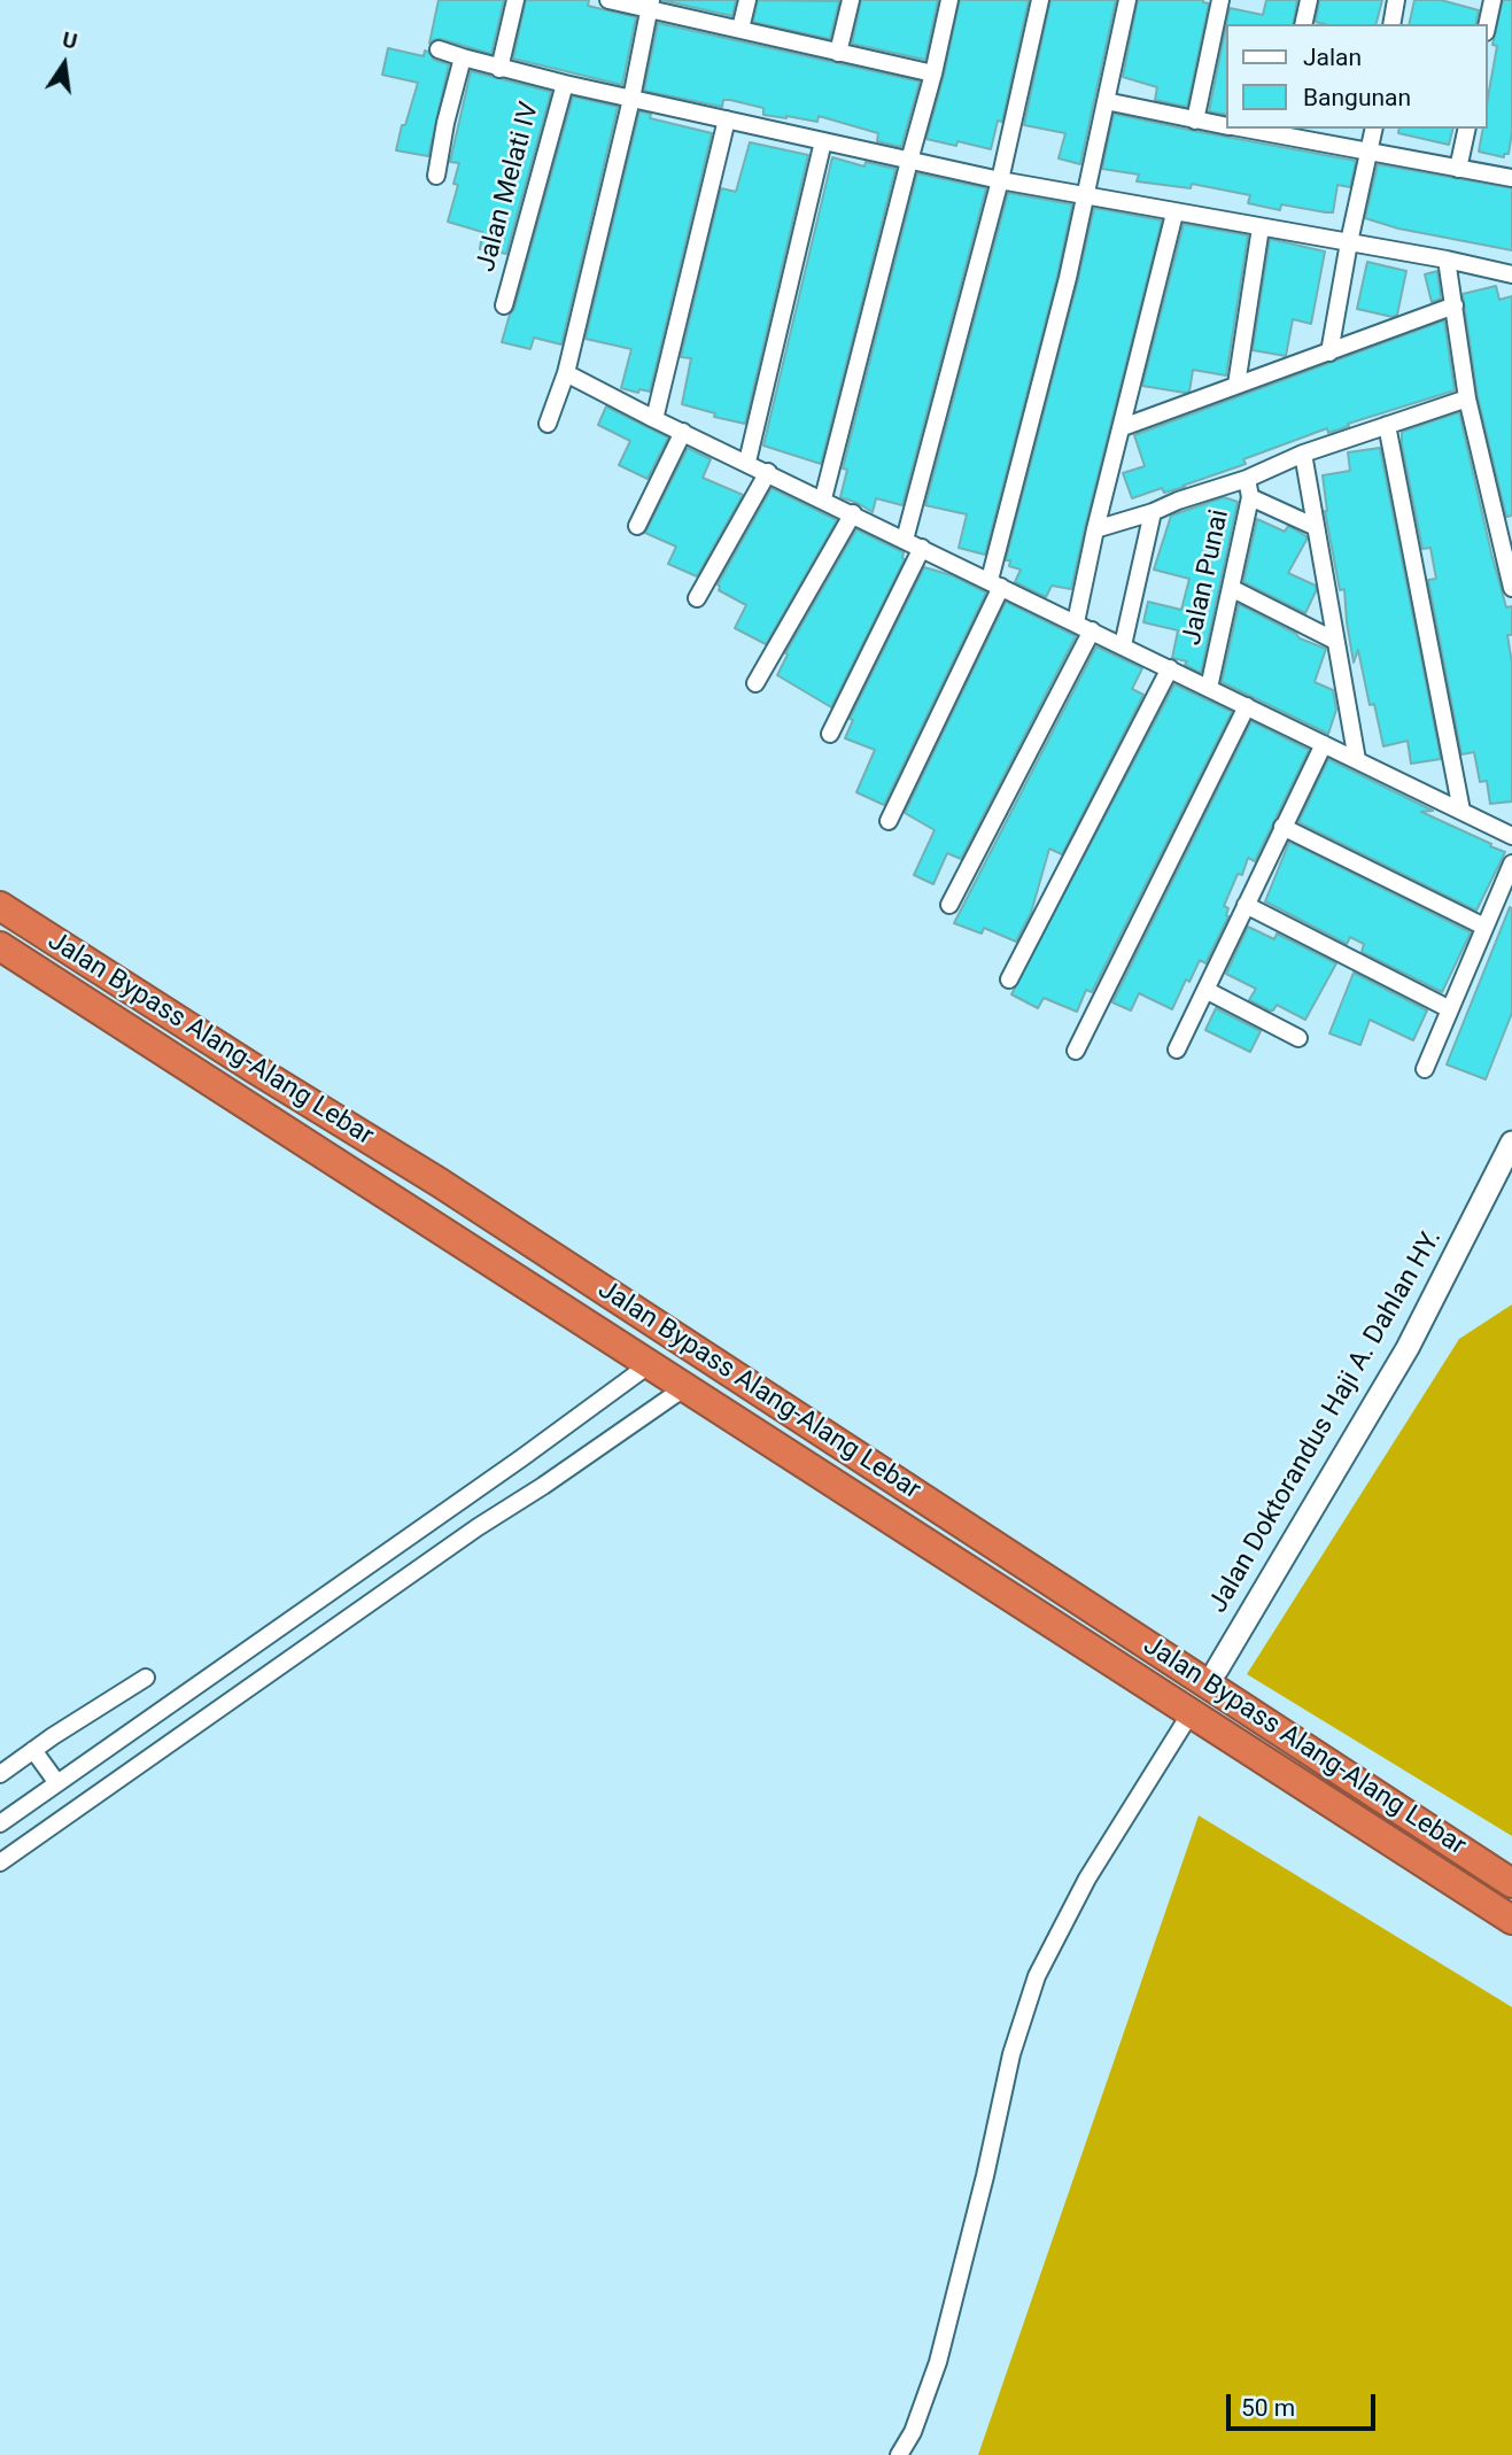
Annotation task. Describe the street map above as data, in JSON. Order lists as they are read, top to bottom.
{
  "streets": {
    "highway": ["Jalan Bypass Alang-Alang Lebar"],
    "street": ["Jalan Melati IV", "Jalan Punai", "Jalan Doktorandus Haji A. Dahlan HY."]
  },
  "crossings": [
    ["Jalan Bypass Alang-Alang Lebar", "Jalan Doktorandus Haji A. Dahlan HY."]
  ],
  "legend": ["Jalan", "Bangunan"],
  "scale_bar": "50 m",
  "north": "top"
}
